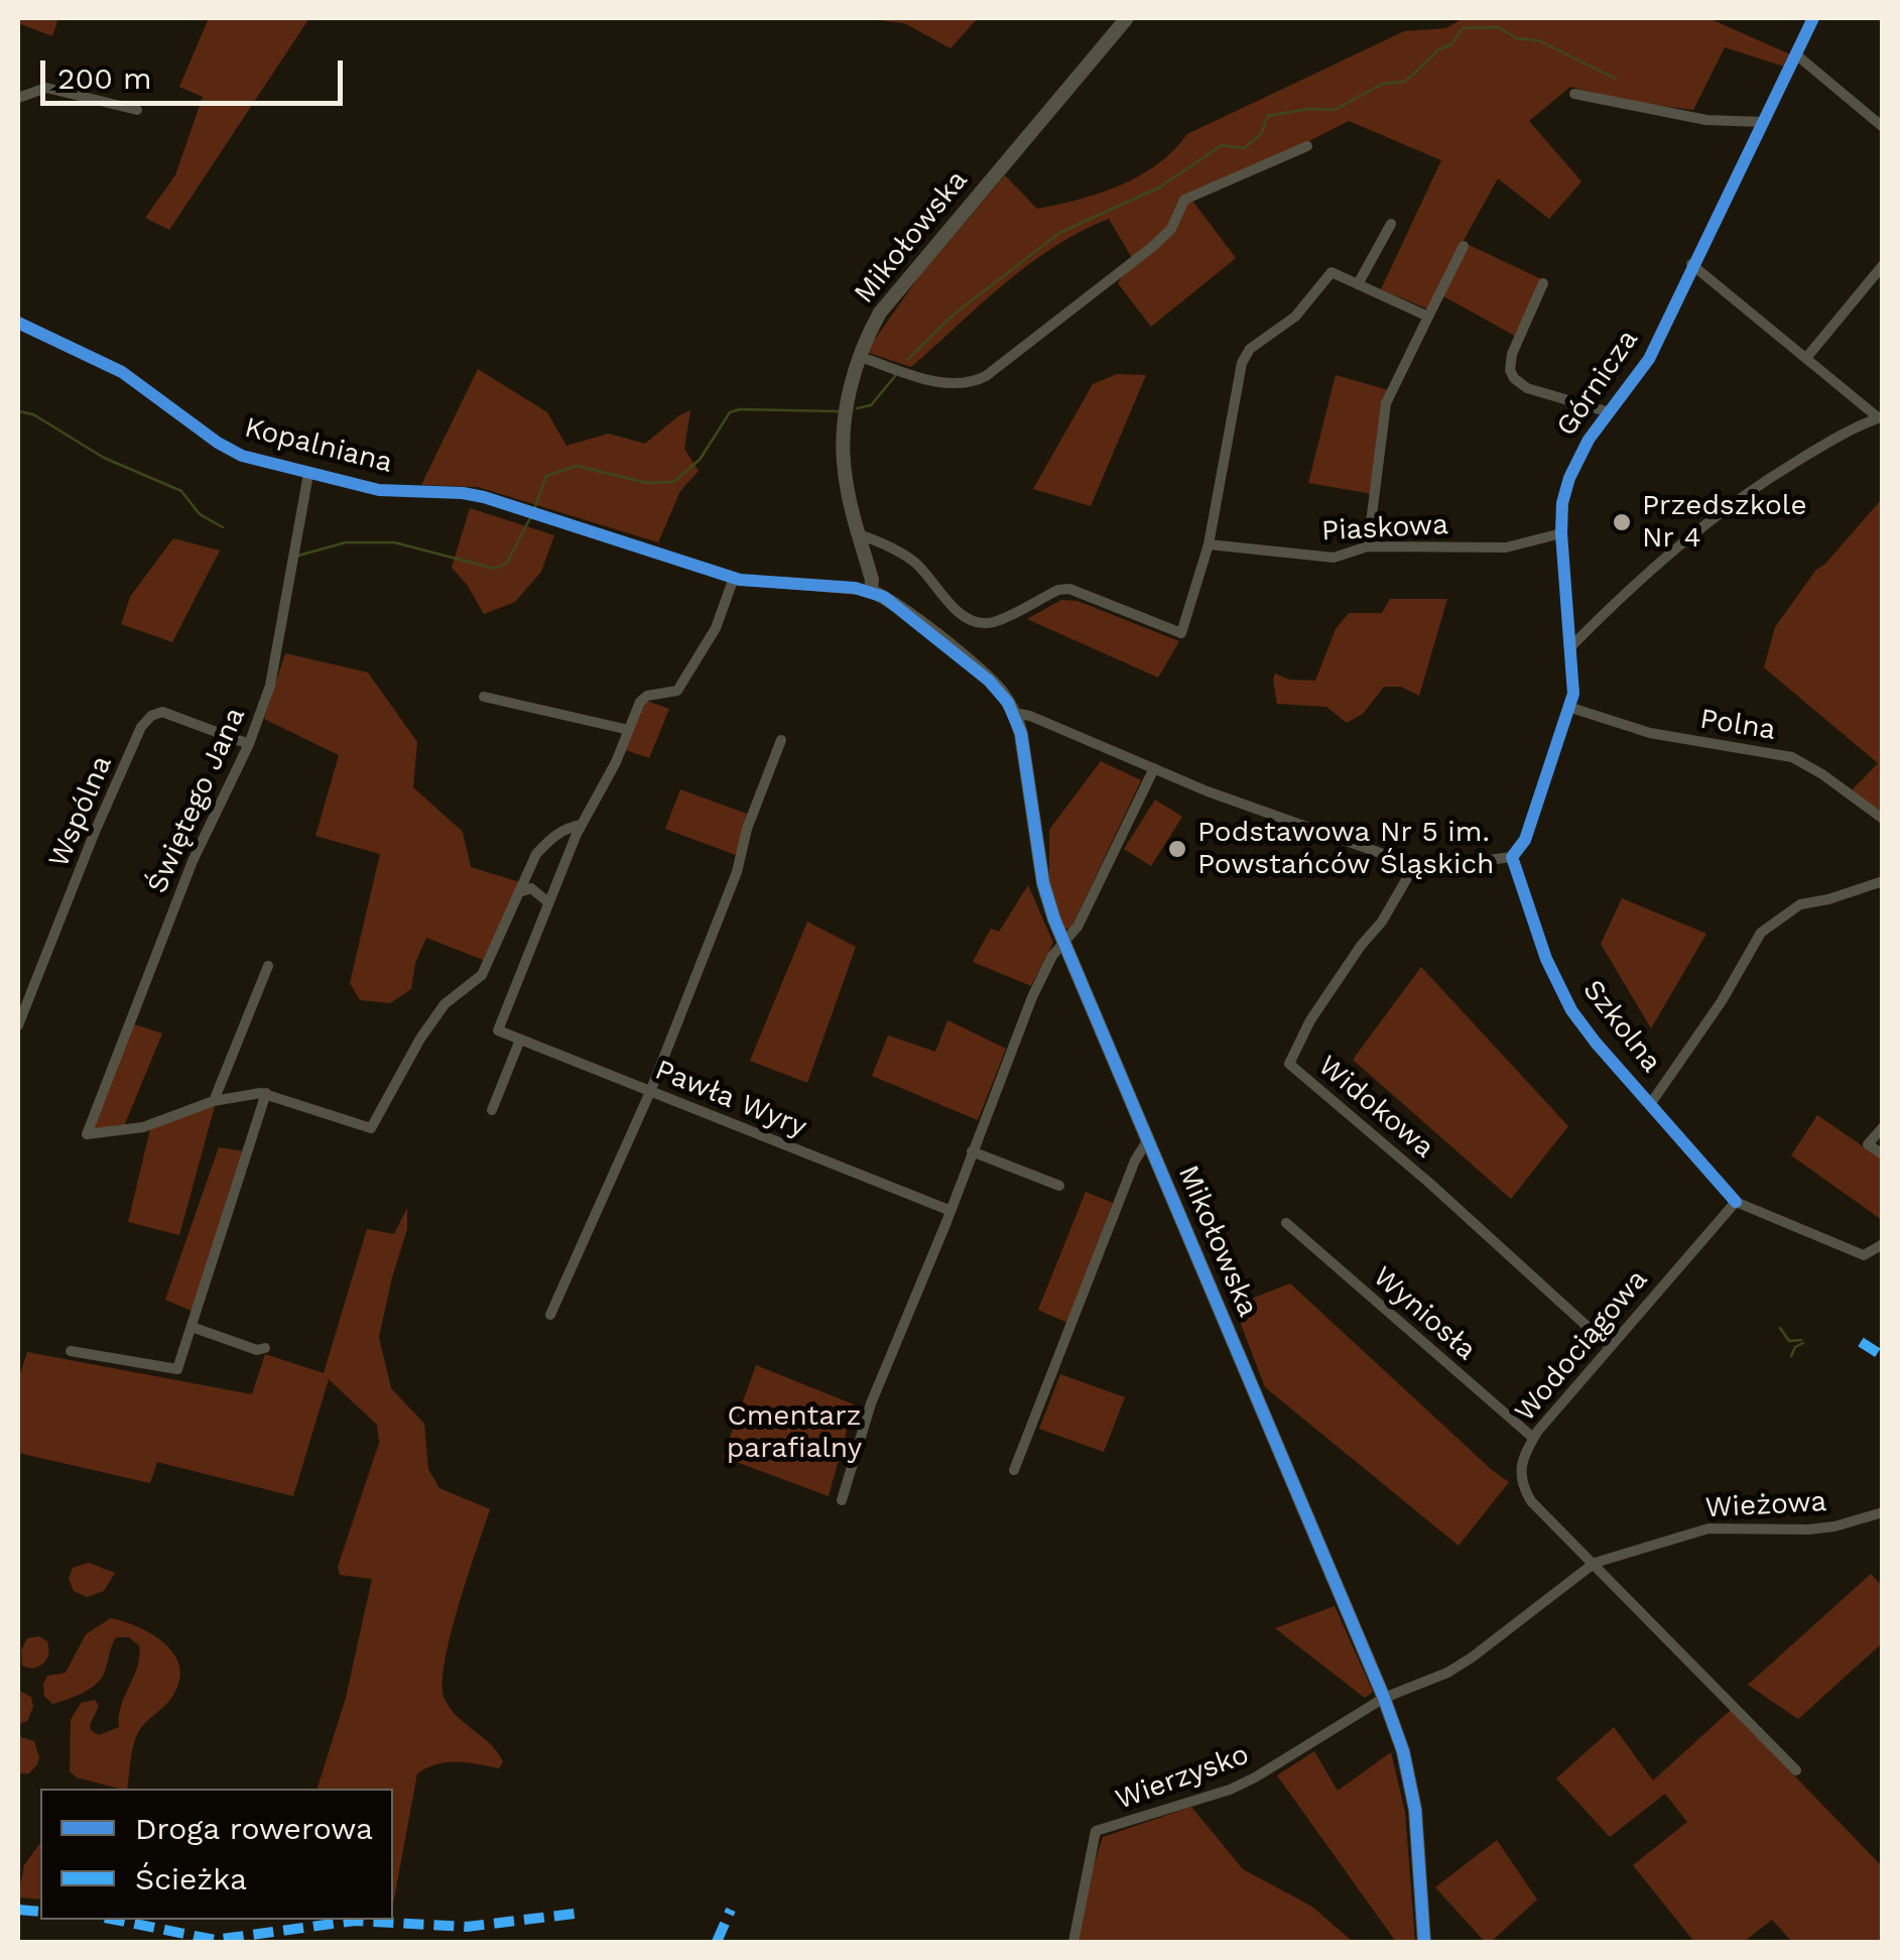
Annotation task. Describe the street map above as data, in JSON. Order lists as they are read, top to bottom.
{
  "streets": {
    "street": [
      "Mikołowska",
      "Górnicza",
      "Kopalniana",
      "Piaskowa",
      "Polna",
      "Świętego Jana",
      "Wspólna",
      "Szkolna",
      "Pawła Wyry",
      "Widokowa",
      "Wyniosła",
      "Wodociągowa",
      "Wieżowa",
      "Wierzysko"
    ]
  },
  "crossings": [
    ["Mikołowska", "Kopalniana"],
    ["Mikołowska", "Wierzysko"],
    ["Górnicza", "Piaskowa"],
    ["Górnicza", "Polna"],
    ["Górnicza", "Szkolna"],
    ["Kopalniana", "Świętego Jana"],
    ["Świętego Jana", "Wspólna"],
    ["Szkolna", "Wodociągowa"],
    ["Widokowa", "Wodociągowa"],
    ["Wyniosła", "Wodociągowa"],
    ["Wodociągowa", "Wieżowa"]
  ],
  "parks": ["Cmentarz parafialny"],
  "places": ["Przedszkole Nr 4", "Podstawowa Nr 5 im. Powstańców Śląskich"],
  "legend": ["Droga rowerowa", "Ścieżka"],
  "scale_bar": "200 m"
}
